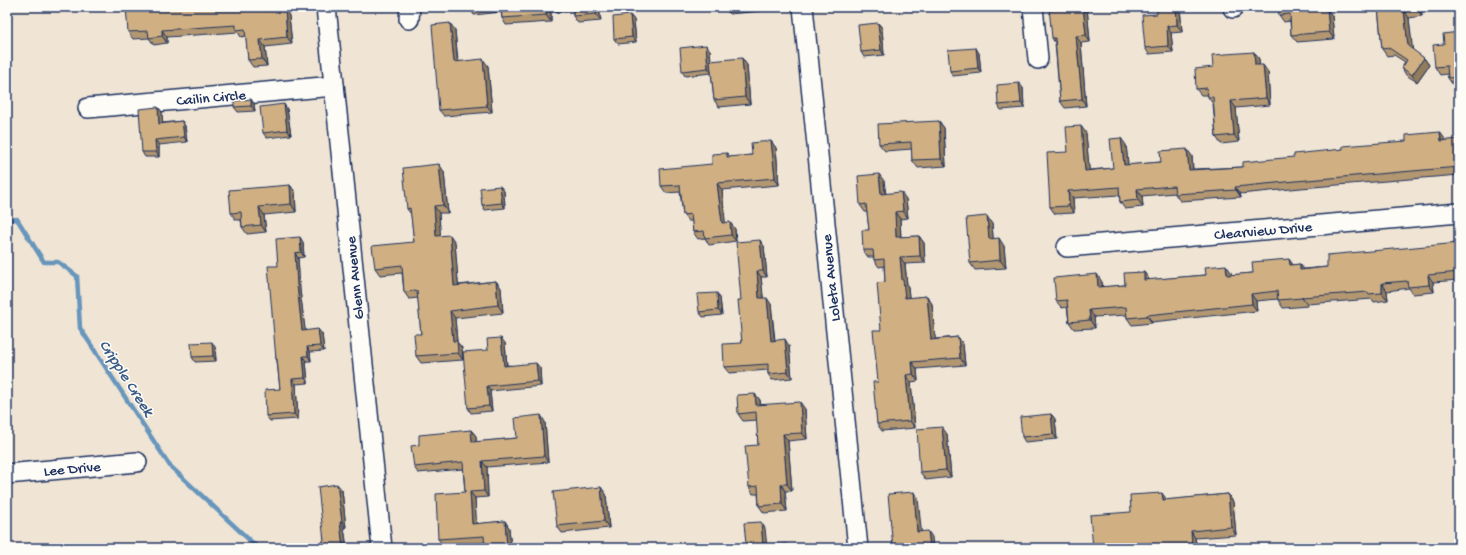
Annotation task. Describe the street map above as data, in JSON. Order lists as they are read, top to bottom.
{
  "streets": {
    "street": [
      "Cailin Circle",
      "Clearview Drive",
      "Glenn Avenue",
      "Loleta Avenue",
      "Lee Drive"
    ]
  },
  "crossings": [
    ["Cailin Circle", "Glenn Avenue"]
  ],
  "water": ["Cripple Creek"]
}
